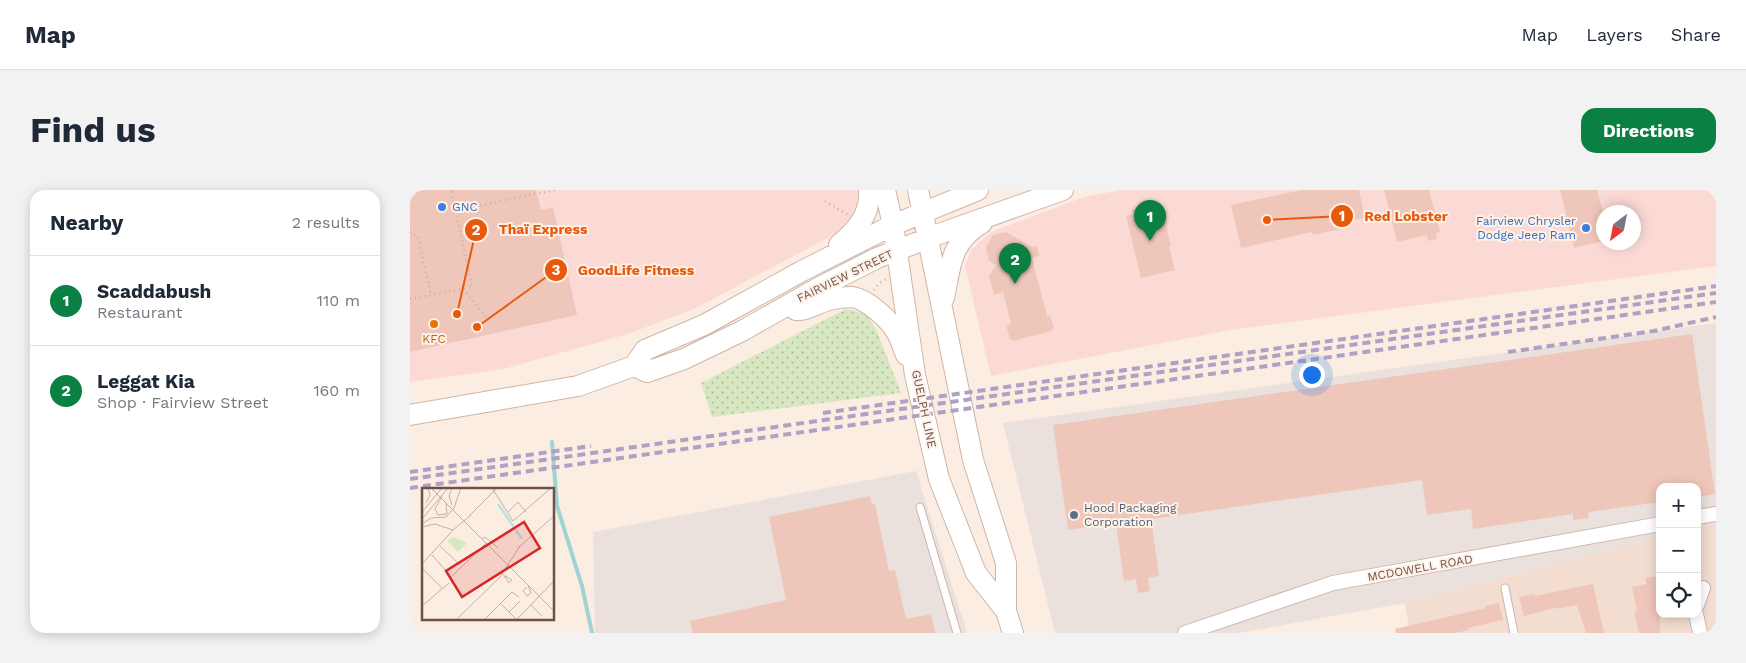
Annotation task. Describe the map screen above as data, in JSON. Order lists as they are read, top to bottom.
{
  "streets": {
    "main road": ["FAIRVIEW STREET", "GUELPH LINE"],
    "street": ["MCDOWELL ROAD"]
  },
  "crossings": [
    ["FAIRVIEW STREET", "GUELPH LINE"]
  ],
  "places": [
    "GNC",
    "Red Lobster",
    "Fairview Chrysler Dodge Jeep Ram",
    "Thaï Express",
    "KFC",
    "GoodLife Fitness",
    "Hood Packaging Corporation"
  ],
  "north": "bottom left",
  "page": {
    "header": "Map",
    "nav": ["Map", "Layers", "Share"],
    "buttons": "Directions",
    "title": "Find us",
    "heading": ["Nearby", "2 results"],
    "pins": ["1", "2"],
    "list": [
      {
        "mark": "1",
        "name": "Scaddabush",
        "note": "Restaurant",
        "value": "110 m"
      },
      {
        "mark": "2",
        "name": "Leggat Kia",
        "note": "Shop · Fairview Street",
        "value": "160 m"
      }
    ],
    "map_buttons": ["+", "−"]
  }
}
